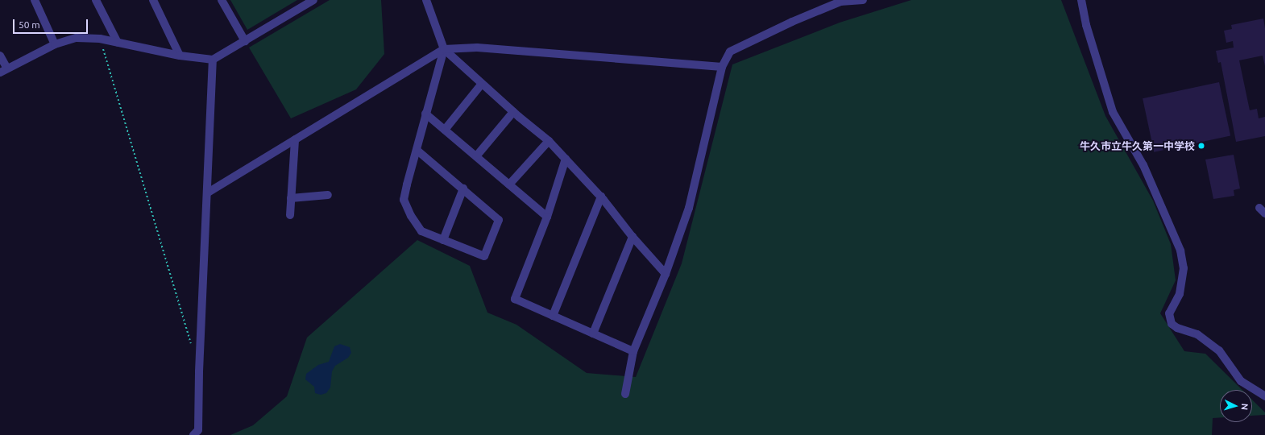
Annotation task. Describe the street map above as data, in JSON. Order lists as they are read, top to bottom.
{
  "places": ["牛久市立牛久第一中学校"],
  "scale_bar": "50 m",
  "north": "right"
}
